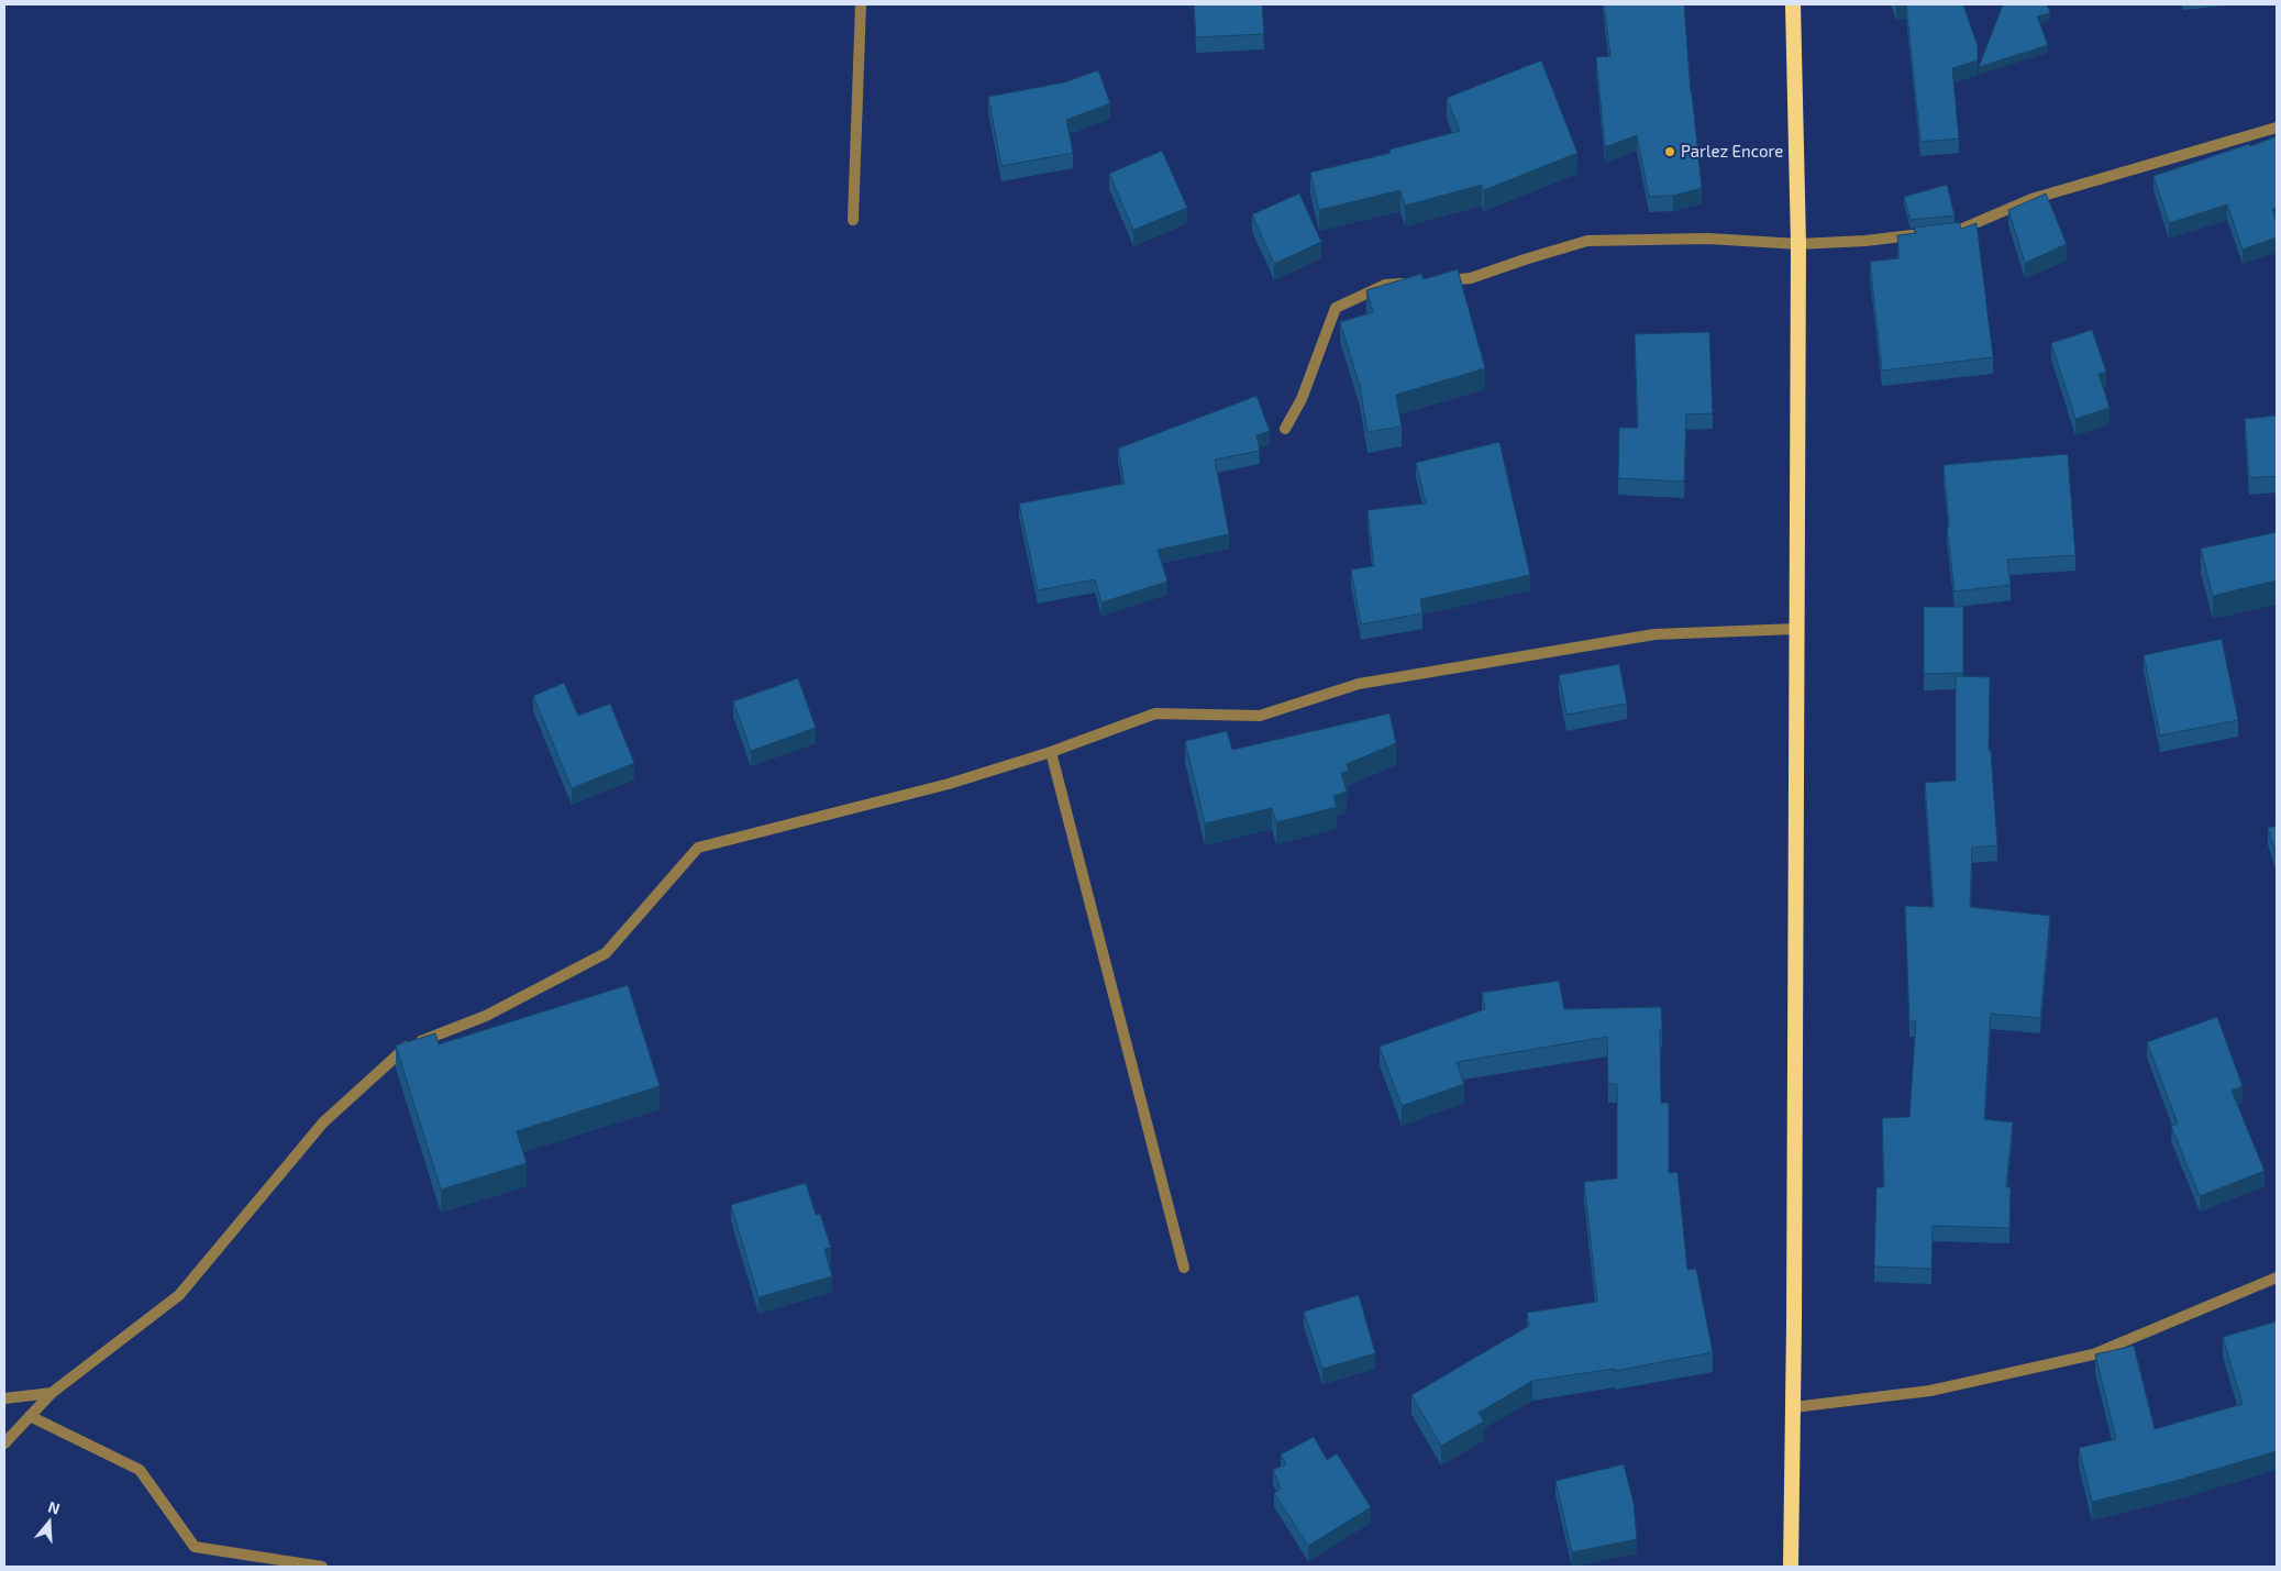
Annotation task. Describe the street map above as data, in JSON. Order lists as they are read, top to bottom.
{
  "places": ["Parlez Encore"],
  "north": "top"
}
